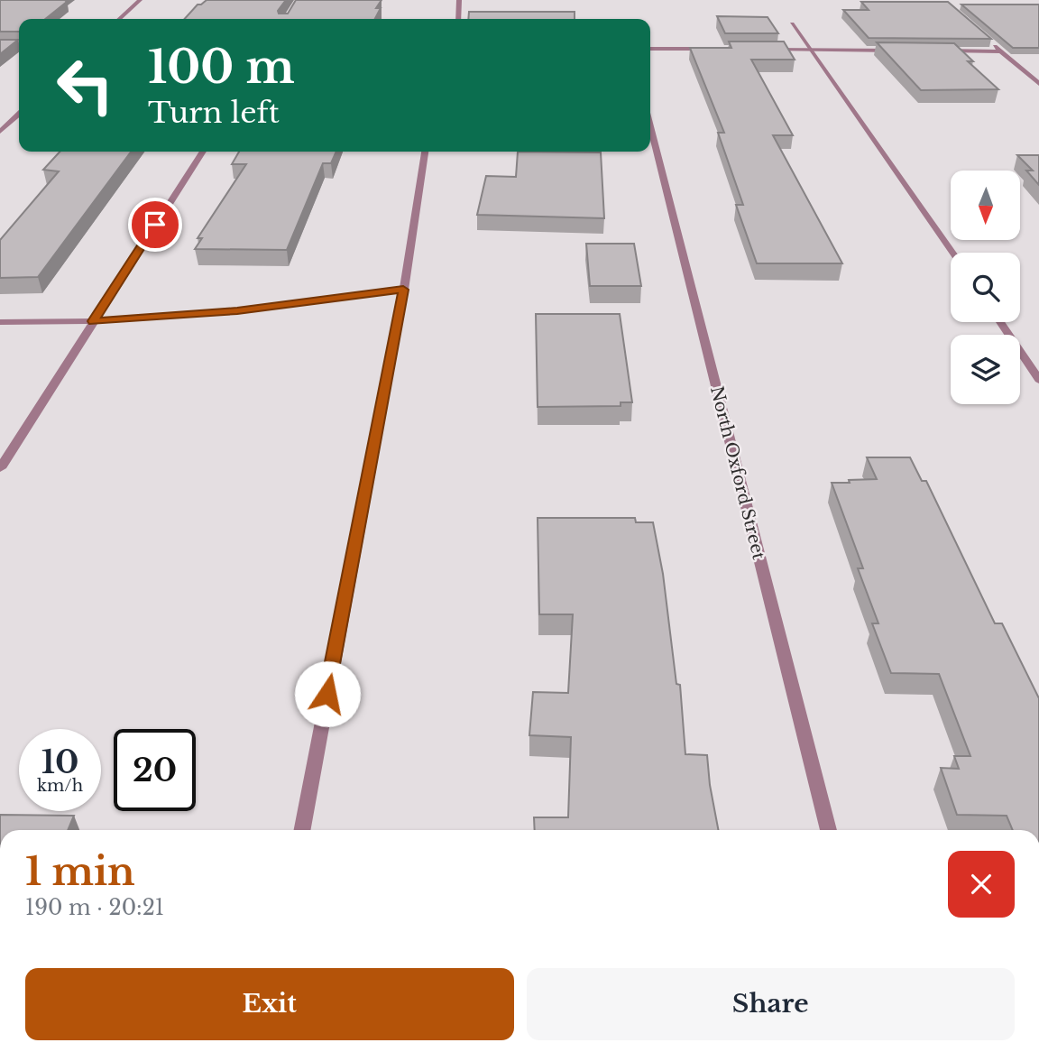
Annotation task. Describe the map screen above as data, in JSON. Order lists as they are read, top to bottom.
{
  "streets": {
    "street": ["North Oxford Street"]
  },
  "north": "bottom",
  "page": {
    "turn": ["100 m", "Turn left"],
    "speed": "10 km/h",
    "limit": "20",
    "heading": ["1 min", "190 m · 20:21"],
    "buttons": ["Exit", "Share"]
  }
}
